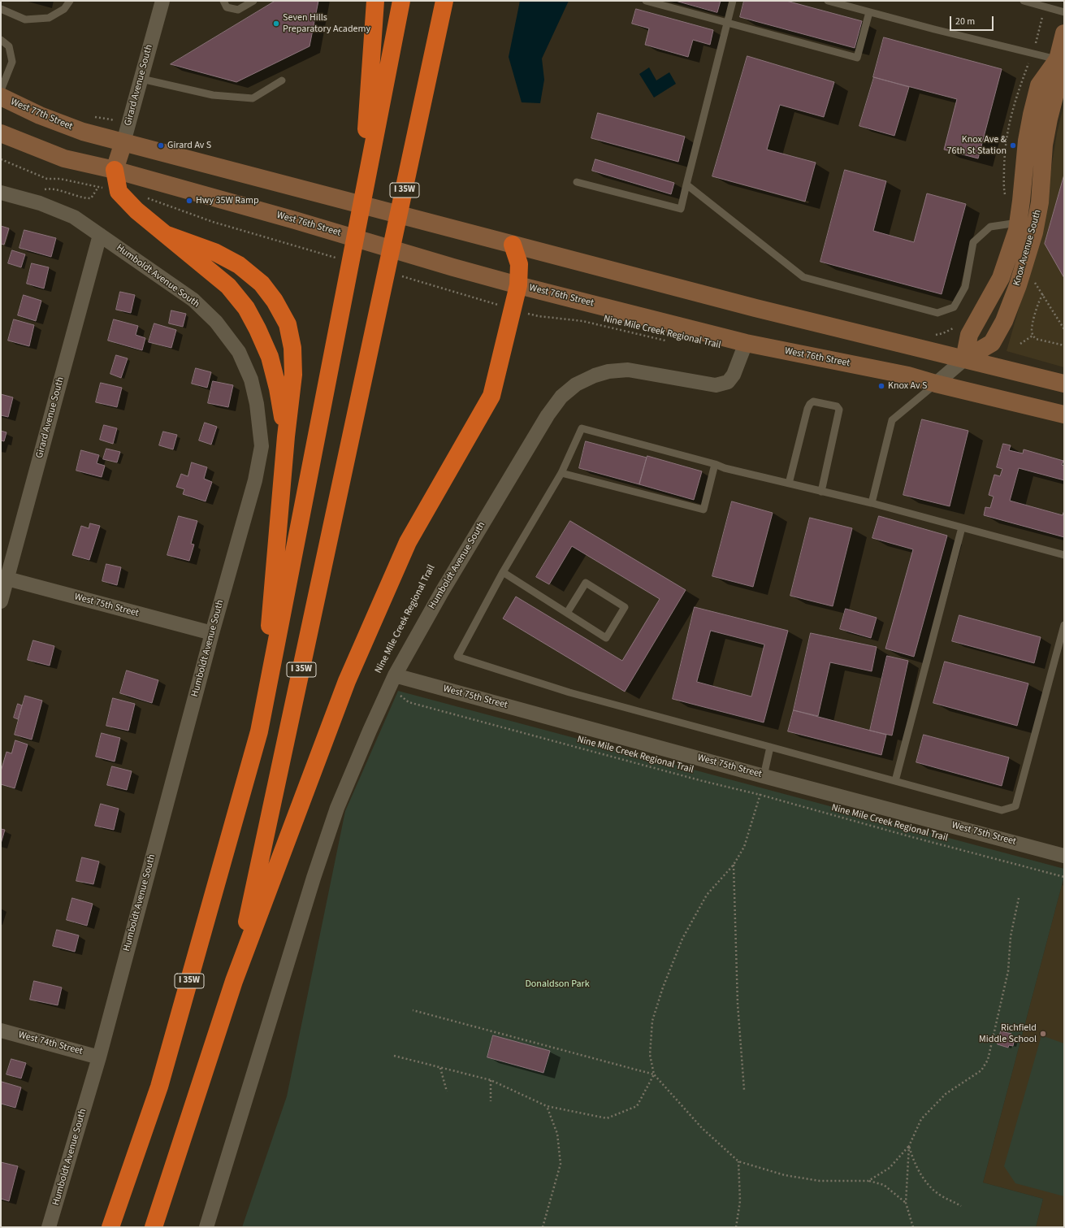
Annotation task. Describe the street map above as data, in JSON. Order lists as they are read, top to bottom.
{
  "streets": {
    "highway": ["I 35W"],
    "street": [
      "Girard Avenue South",
      "West 77th Street",
      "West 76th Street",
      "Knox Avenue South",
      "Humboldt Avenue South",
      "West 75th Street",
      "West 74th Street"
    ],
    "path": ["Nine Mile Creek Regional Trail"]
  },
  "crossings": [
    ["Girard Avenue South", "West 77th Street"],
    ["Girard Avenue South", "West 76th Street"],
    ["Girard Avenue South", "Humboldt Avenue South"],
    ["Girard Avenue South", "West 75th Street"],
    ["West 76th Street", "Knox Avenue South"],
    ["West 76th Street", "Humboldt Avenue South"],
    ["Humboldt Avenue South", "Nine Mile Creek Regional Trail"],
    ["Humboldt Avenue South", "West 75th Street"],
    ["Humboldt Avenue South", "West 74th Street"],
    ["Nine Mile Creek Regional Trail", "West 75th Street"]
  ],
  "parks": ["Donaldson Park"],
  "places": [
    "Seven Hills Preparatory Academy",
    "Girard Av S",
    "Knox Ave & 76th St Station",
    "Hwy 35W Ramp",
    "Knox Av S",
    "Richfield Middle School"
  ],
  "scale_bar": "20 m"
}
